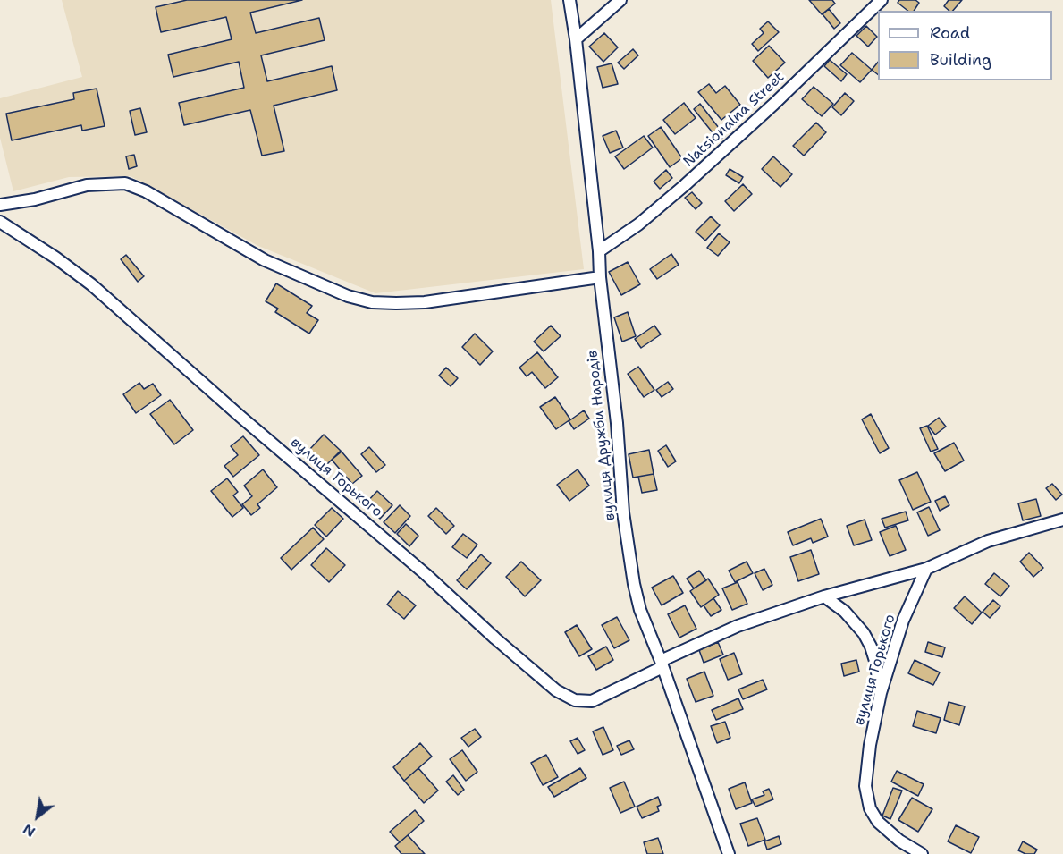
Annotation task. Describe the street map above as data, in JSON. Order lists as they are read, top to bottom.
{
  "streets": {
    "street": ["Natsionalna Street", "вулиця Дружби Народів", "вулиця Горького"]
  },
  "crossings": [
    ["Natsionalna Street", "вулиця Дружби Народів"],
    ["вулиця Дружби Народів", "вулиця Горького"]
  ],
  "legend": ["Road", "Building"],
  "north": "bottom left"
}
